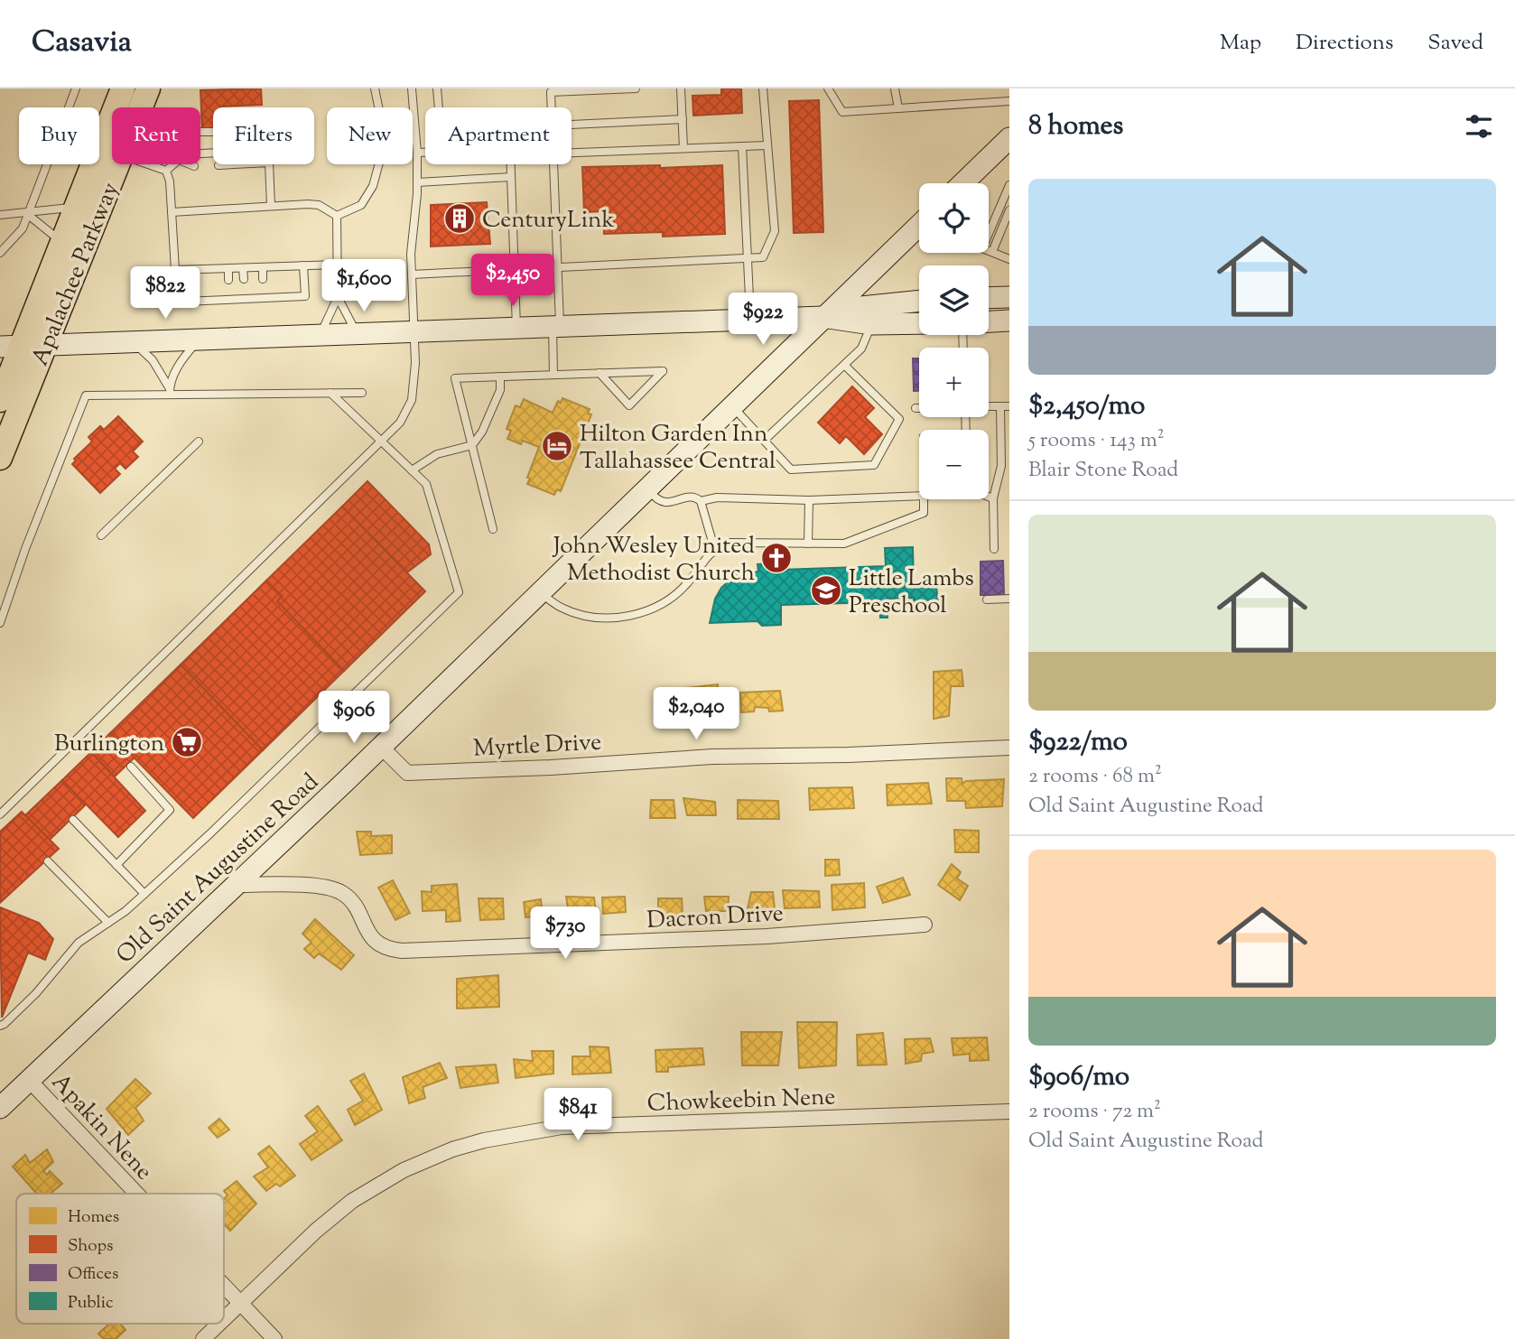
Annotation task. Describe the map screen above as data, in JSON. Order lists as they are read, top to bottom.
{
  "streets": {
    "main road": ["Apalachee Parkway"],
    "street": [
      "Myrtle Drive",
      "Old Saint Augustine Road",
      "Dacron Drive",
      "Chowkeebin Nene",
      "Apakin Nene"
    ]
  },
  "crossings": [
    ["Myrtle Drive", "Old Saint Augustine Road"],
    ["Old Saint Augustine Road", "Dacron Drive"],
    ["Old Saint Augustine Road", "Apakin Nene"],
    ["Chowkeebin Nene", "Apakin Nene"]
  ],
  "places": {
    "building": ["CenturyLink"],
    "hotel": ["Hilton Garden Inn Tallahassee Central"],
    "church": ["John Wesley United Methodist Church"],
    "school or university": ["Little Lambs Preschool"],
    "supermarket": ["Burlington"]
  },
  "legend": [
    "Homes",
    "Shops",
    "Offices",
    "Public"
  ],
  "page": {
    "header": "Casavia",
    "nav": ["Map", "Directions", "Saved"],
    "heading": "8 homes",
    "chip": [
      "Buy",
      "Rent",
      "Filters",
      "New",
      "Apartment"
    ],
    "list": [
      {
        "name": "$2,450/mo",
        "note": "5 rooms · 143 m² · Blair Stone Road"
      },
      {
        "name": "$922/mo",
        "note": "2 rooms · 68 m² · Old Saint Augustine Road"
      },
      {
        "name": "$906/mo",
        "note": "2 rooms · 72 m² · Old Saint Augustine Road"
      }
    ],
    "map_buttons": ["+", "−"],
    "price": [
      "$2,450",
      "$1,600",
      "$822",
      "$922",
      "$2,040",
      "$906",
      "$730",
      "$841"
    ]
  }
}
